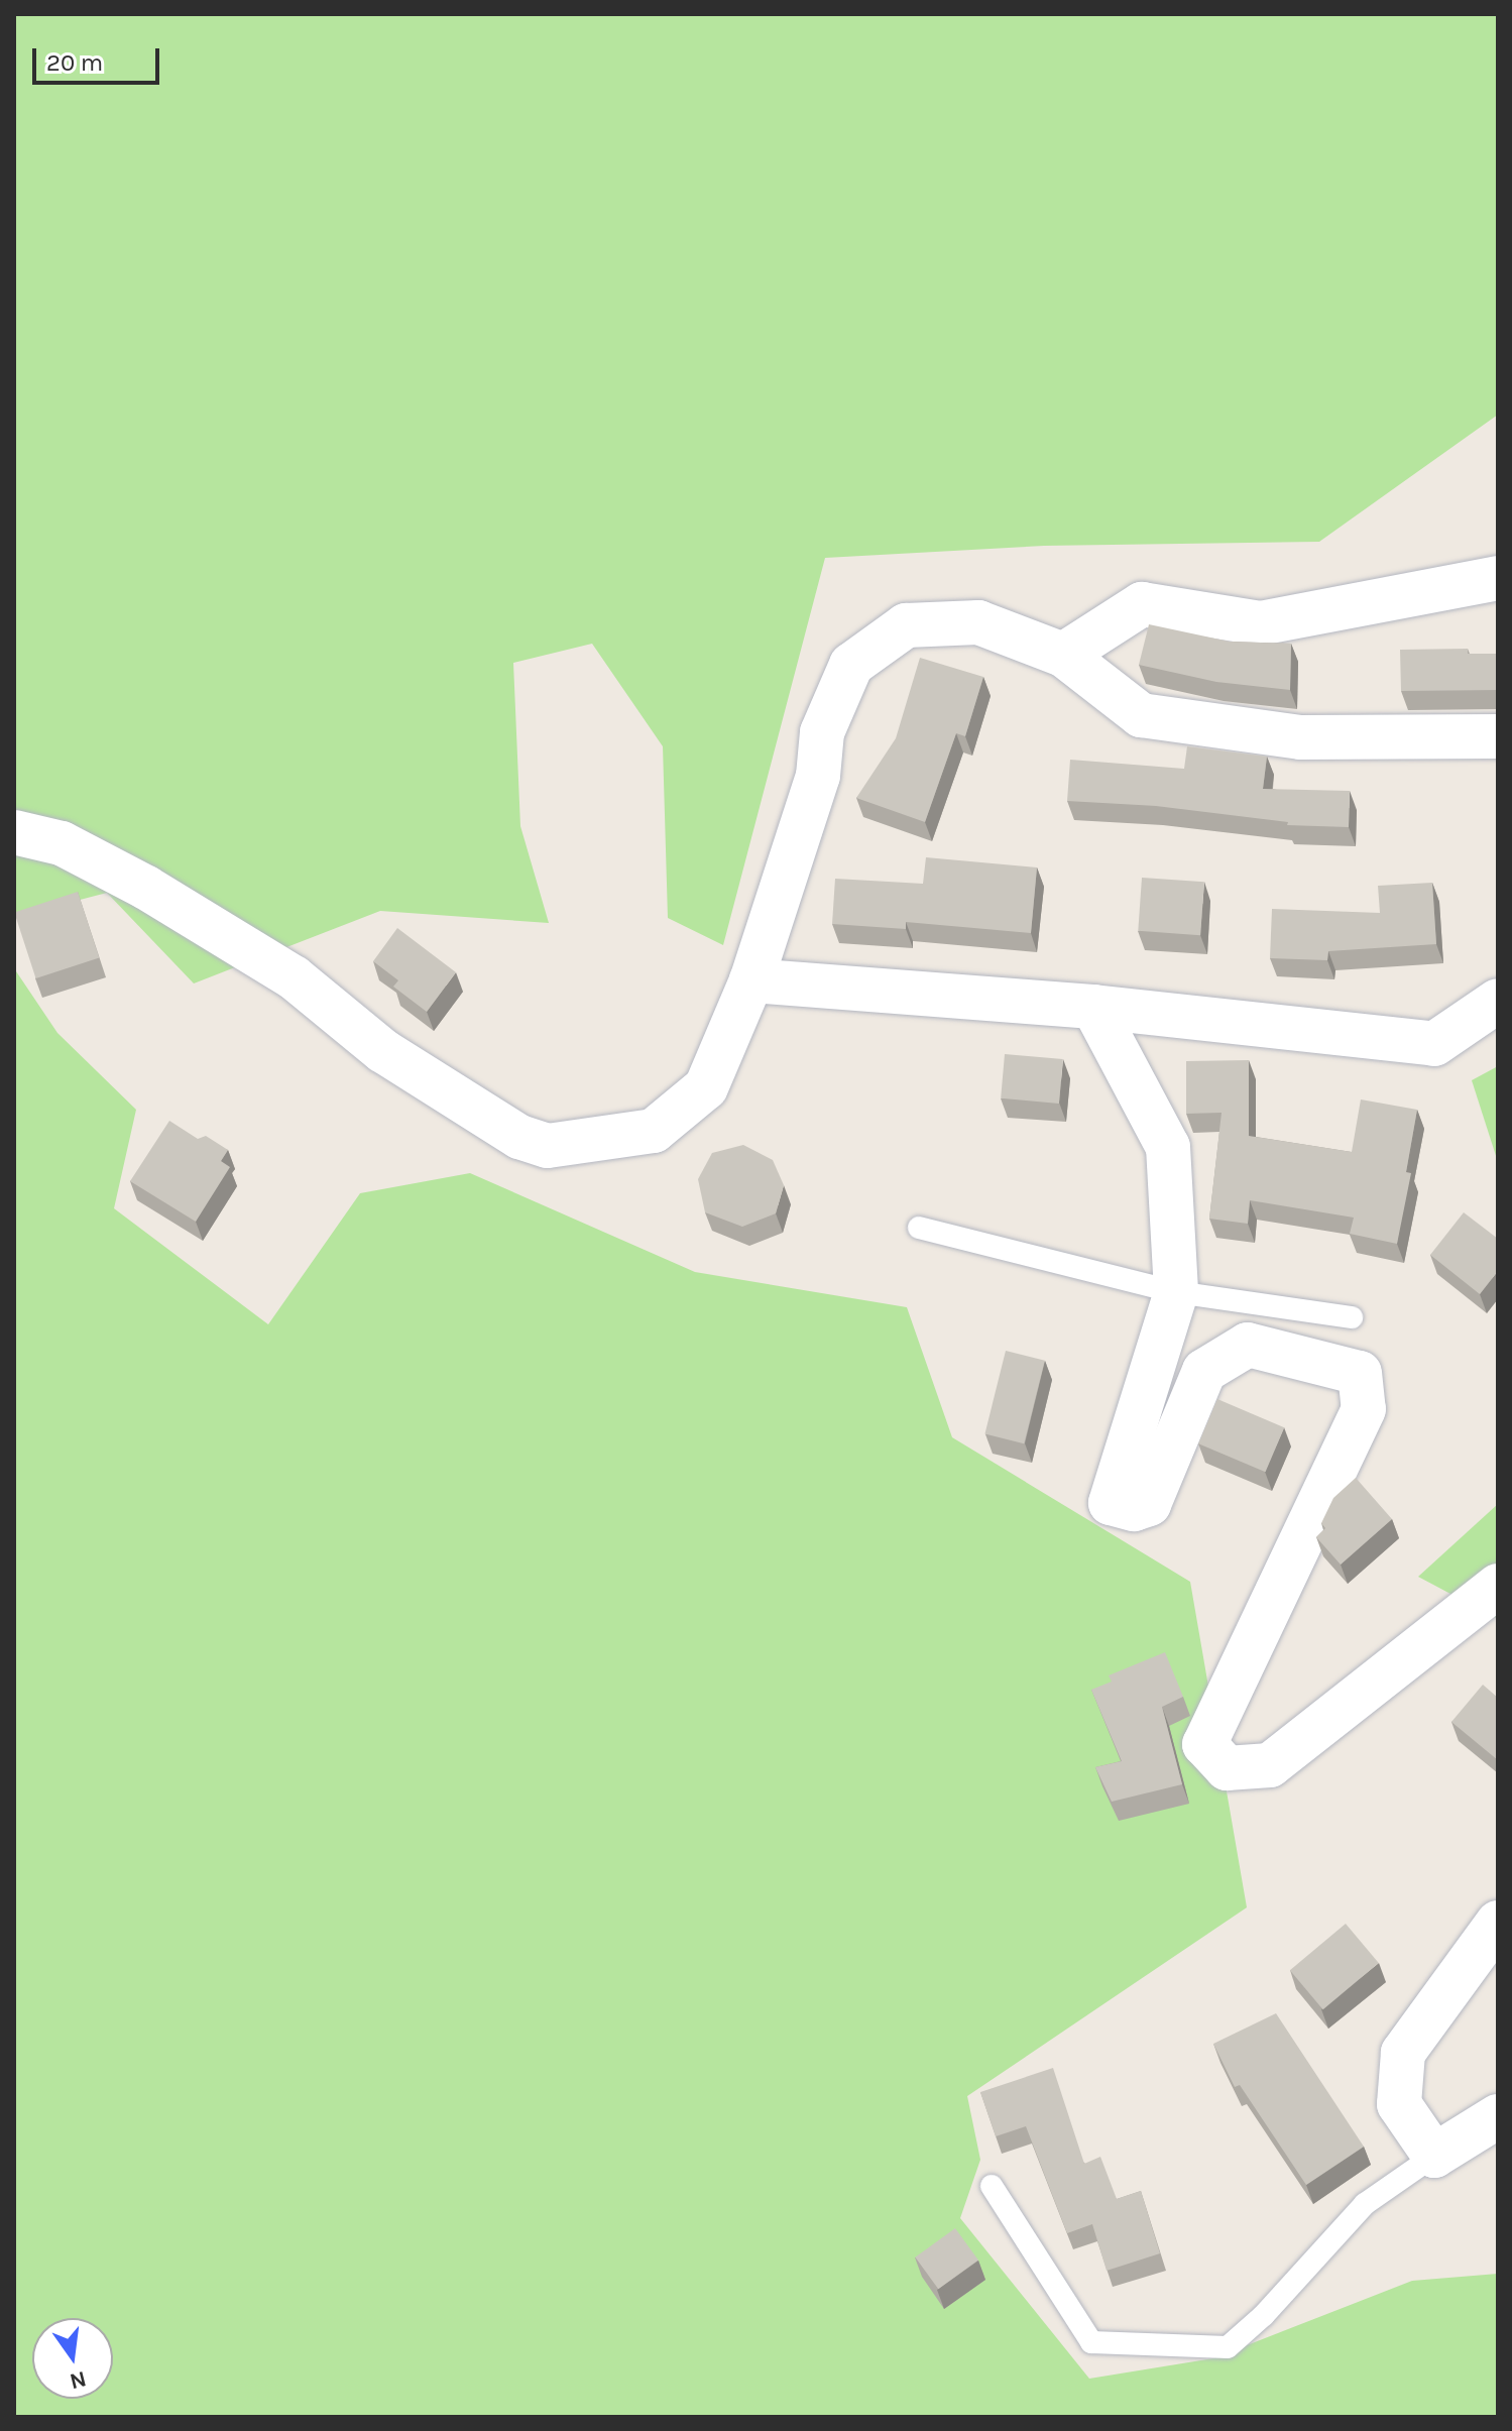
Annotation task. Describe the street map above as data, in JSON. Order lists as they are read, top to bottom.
{
  "scale_bar": "20 m",
  "north": "bottom"
}
